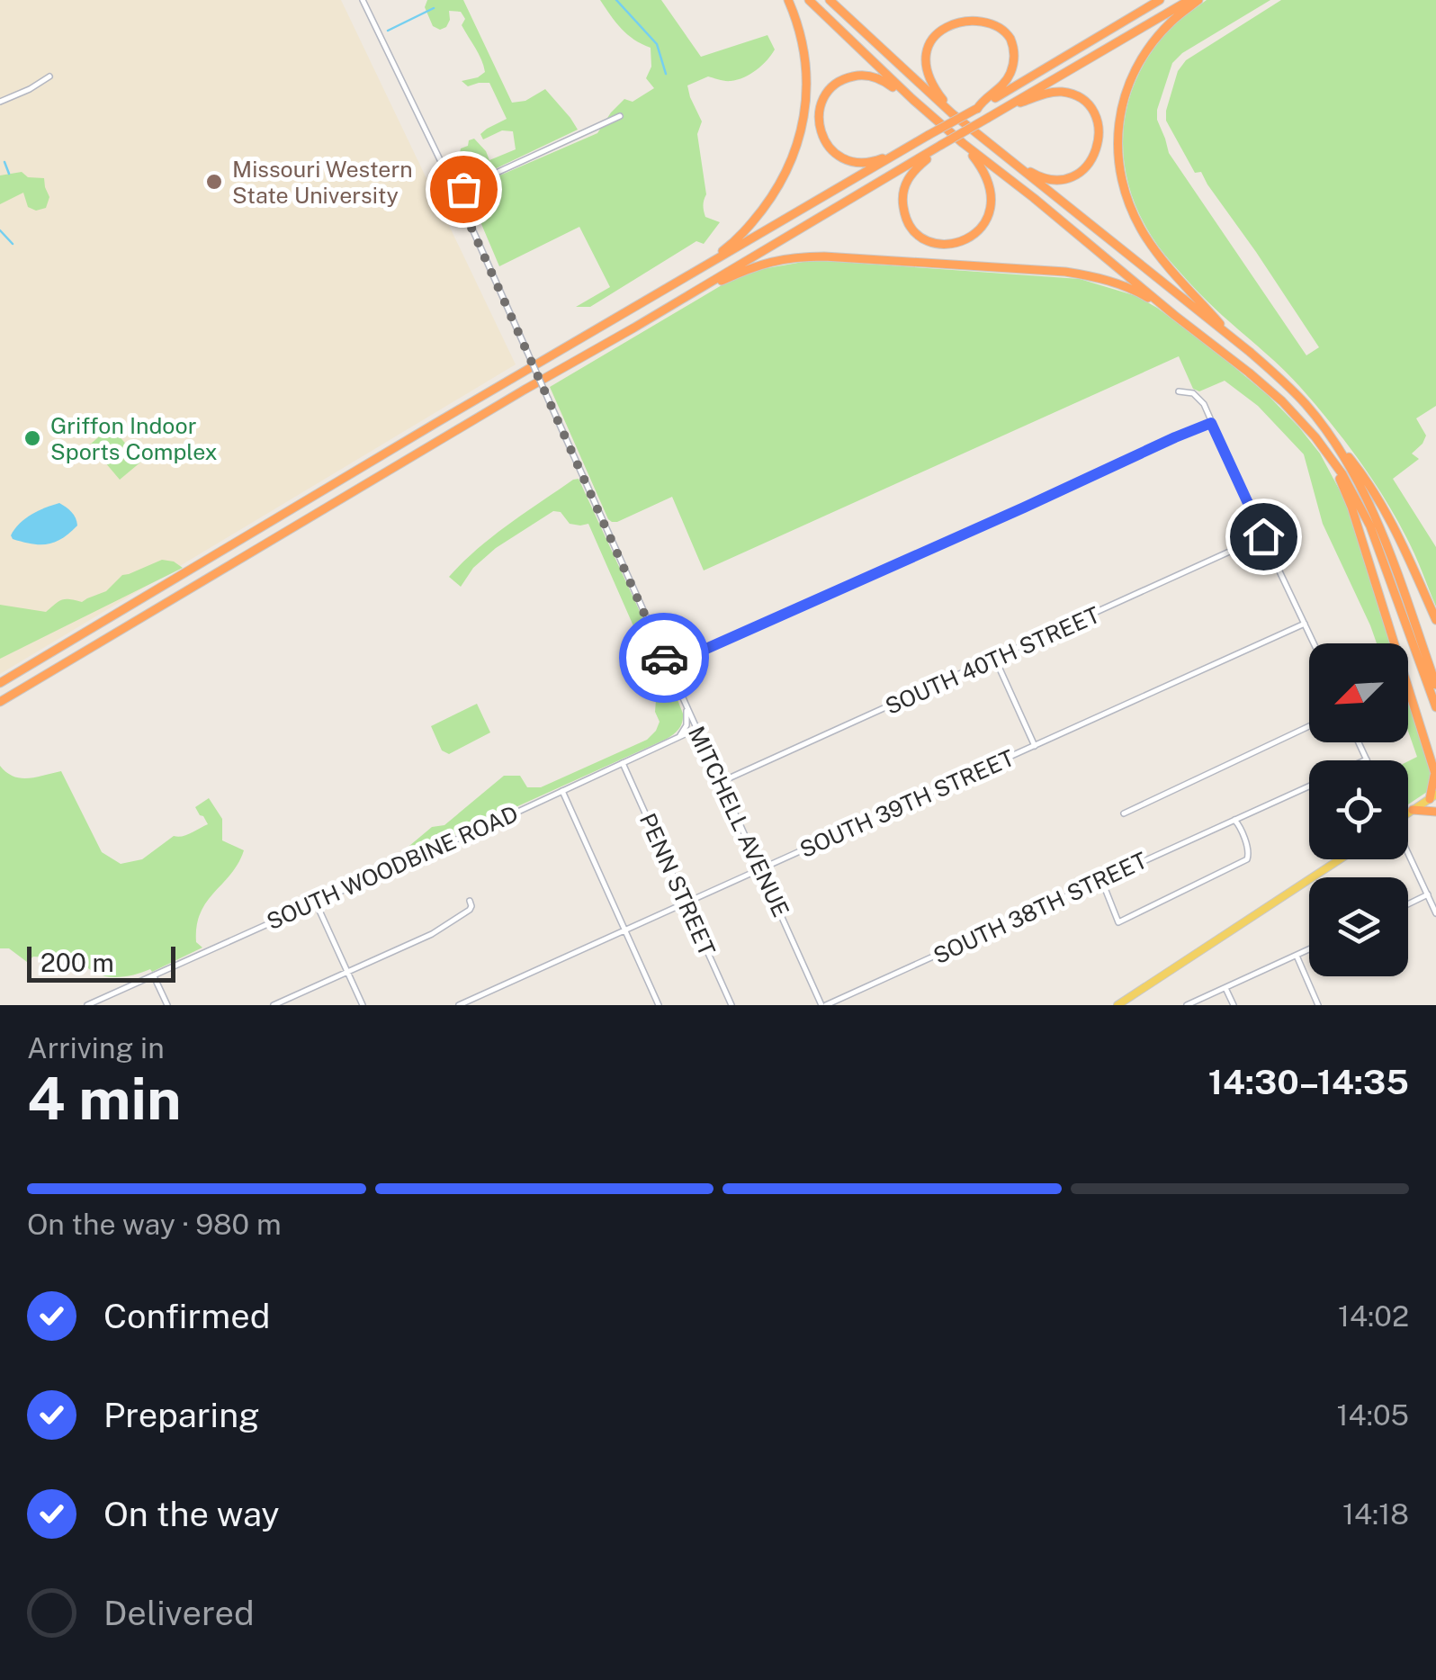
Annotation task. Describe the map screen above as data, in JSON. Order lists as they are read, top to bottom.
{
  "streets": {
    "street": [
      "SOUTH 40TH STREET",
      "SOUTH 39TH STREET",
      "MITCHELL AVENUE",
      "SOUTH WOODBINE ROAD",
      "PENN STREET",
      "SOUTH 38TH STREET"
    ]
  },
  "crossings": [
    ["SOUTH 40TH STREET", "MITCHELL AVENUE"],
    ["SOUTH 39TH STREET", "MITCHELL AVENUE"],
    ["SOUTH 39TH STREET", "PENN STREET"],
    ["MITCHELL AVENUE", "SOUTH WOODBINE ROAD"],
    ["MITCHELL AVENUE", "SOUTH 38TH STREET"],
    ["SOUTH WOODBINE ROAD", "PENN STREET"]
  ],
  "places": ["Missouri Western State University", "Griffon Indoor Sports Complex"],
  "scale_bar": "200 m",
  "north": "bottom left",
  "page": {
    "scale": "200 m",
    "heading": ["4 min", "Arriving in", "14:30–14:35"],
    "bar": "On the way · 980 m",
    "list": [
      ["Confirmed", "14:02"],
      ["Preparing", "14:05"],
      ["On the way", "14:18"],
      "Delivered"
    ]
  }
}
